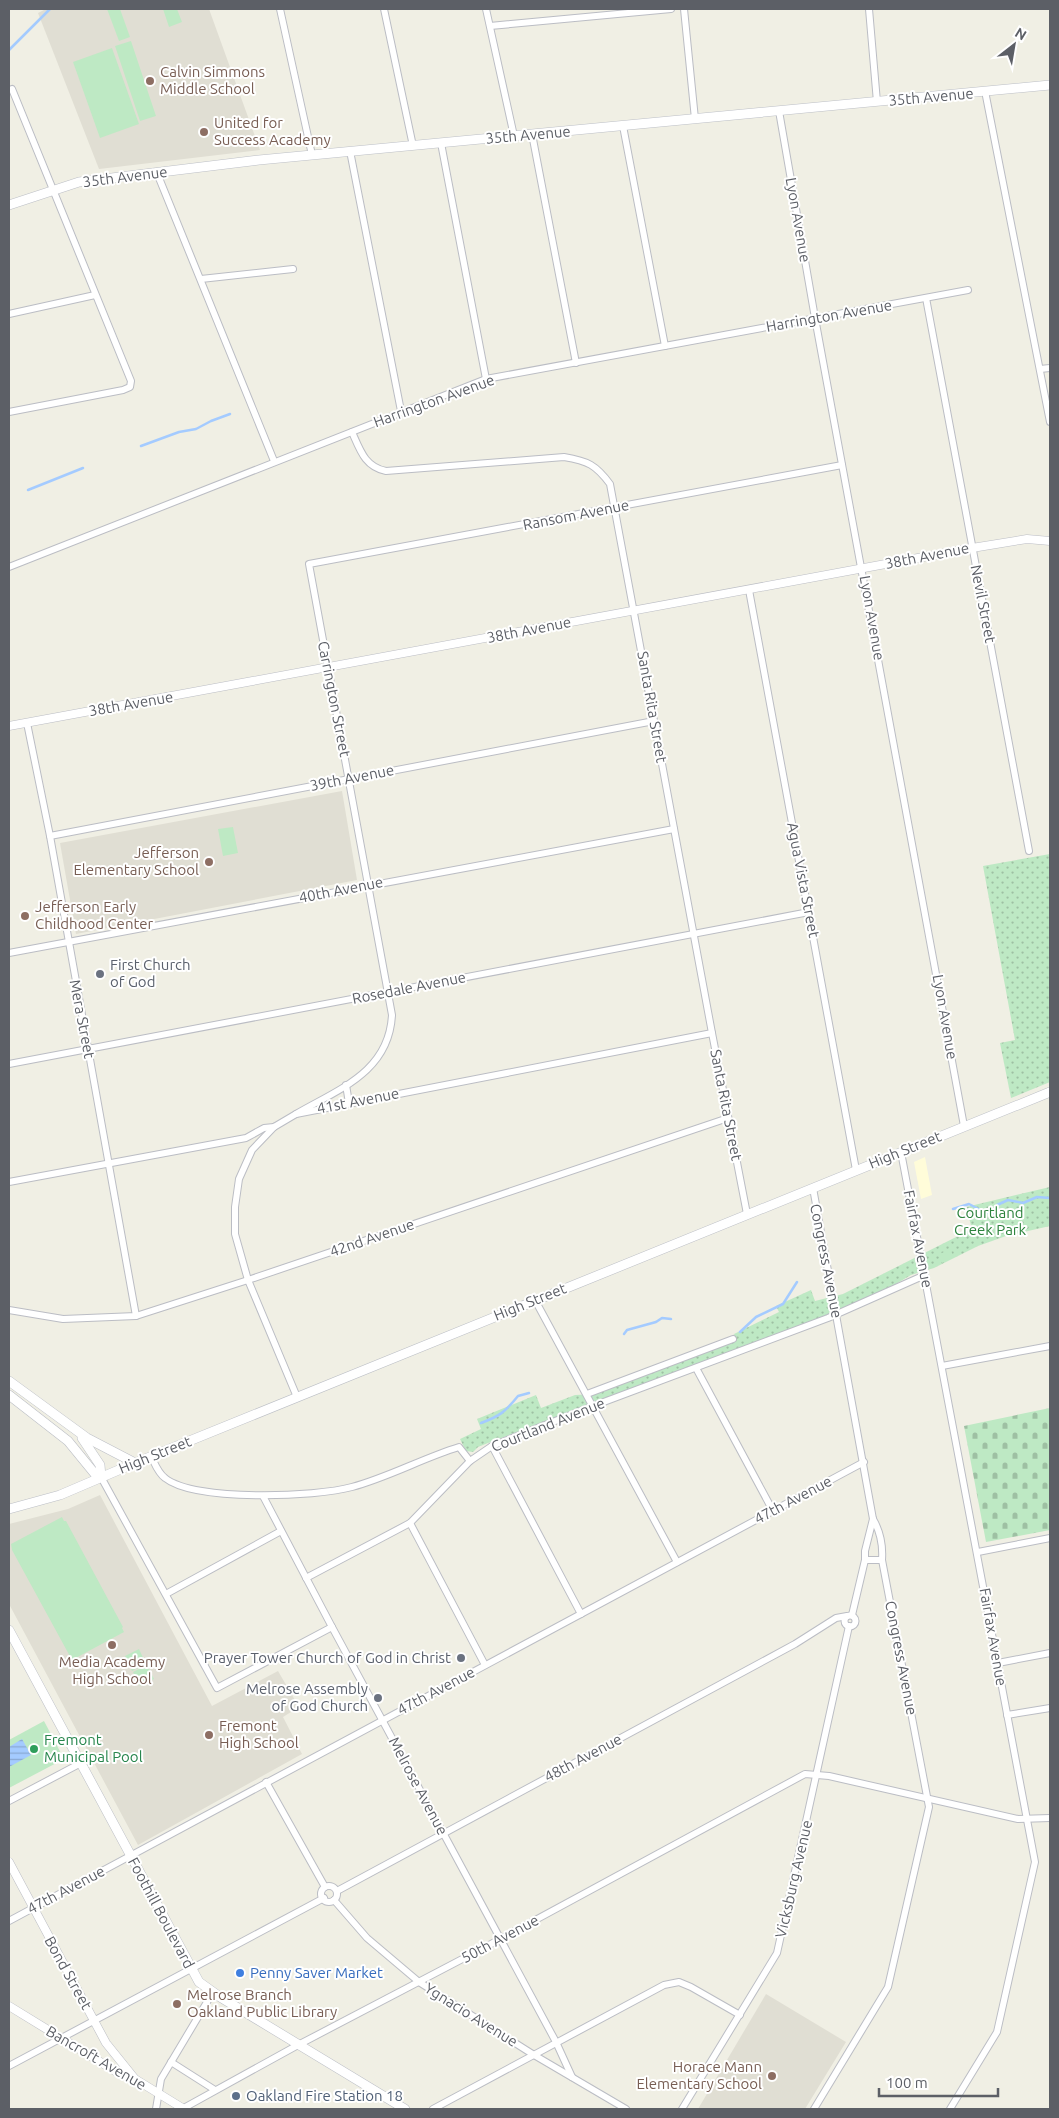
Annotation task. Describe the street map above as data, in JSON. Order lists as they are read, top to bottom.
{
  "streets": {
    "main road": ["35th Avenue", "High Street", "Foothill Boulevard"],
    "street": [
      "Lyon Avenue",
      "Harrington Avenue",
      "Ransom Avenue",
      "38th Avenue",
      "Nevil Street",
      "Carrington Street",
      "Santa Rita Street",
      "39th Avenue",
      "Agua Vista Street",
      "40th Avenue",
      "Rosedale Avenue",
      "Mera Street",
      "41st Avenue",
      "42nd Avenue",
      "Fairfax Avenue",
      "Congress Avenue",
      "Courtland Avenue",
      "47th Avenue",
      "48th Avenue",
      "Melrose Avenue",
      "Vicksburg Avenue",
      "50th Avenue",
      "Bond Street",
      "Ygnacio Avenue",
      "Bancroft Avenue"
    ]
  },
  "crossings": [
    ["35th Avenue", "Lyon Avenue"],
    ["Lyon Avenue", "Harrington Avenue"],
    ["Lyon Avenue", "Ransom Avenue"],
    ["Lyon Avenue", "38th Avenue"],
    ["Lyon Avenue", "High Street"],
    ["Harrington Avenue", "Nevil Street"],
    ["Harrington Avenue", "Santa Rita Street"],
    ["Ransom Avenue", "Carrington Street"],
    ["Ransom Avenue", "Santa Rita Street"],
    ["38th Avenue", "Nevil Street"],
    ["38th Avenue", "Carrington Street"],
    ["38th Avenue", "Santa Rita Street"],
    ["38th Avenue", "Agua Vista Street"],
    ["38th Avenue", "Mera Street"],
    ["Carrington Street", "39th Avenue"],
    ["Carrington Street", "40th Avenue"],
    ["Carrington Street", "Rosedale Avenue"],
    ["Carrington Street", "41st Avenue"],
    ["Santa Rita Street", "39th Avenue"],
    ["Santa Rita Street", "40th Avenue"],
    ["Santa Rita Street", "Rosedale Avenue"],
    ["Santa Rita Street", "41st Avenue"],
    ["Santa Rita Street", "High Street"],
    ["Santa Rita Street", "42nd Avenue"],
    ["39th Avenue", "Mera Street"],
    ["Agua Vista Street", "Rosedale Avenue"],
    ["Agua Vista Street", "High Street"],
    ["40th Avenue", "Mera Street"],
    ["Rosedale Avenue", "Mera Street"],
    ["Mera Street", "41st Avenue"],
    ["Mera Street", "42nd Avenue"],
    ["High Street", "Fairfax Avenue"],
    ["High Street", "Congress Avenue"],
    ["Fairfax Avenue", "Courtland Avenue"],
    ["Congress Avenue", "Courtland Avenue"],
    ["Congress Avenue", "47th Avenue"],
    ["Courtland Avenue", "Melrose Avenue"],
    ["47th Avenue", "Melrose Avenue"],
    ["47th Avenue", "Foothill Boulevard"],
    ["47th Avenue", "Bond Street"],
    ["48th Avenue", "Melrose Avenue"],
    ["48th Avenue", "Ygnacio Avenue"],
    ["Melrose Avenue", "50th Avenue"],
    ["Melrose Avenue", "Ygnacio Avenue"],
    ["Vicksburg Avenue", "50th Avenue"],
    ["Foothill Boulevard", "50th Avenue"],
    ["50th Avenue", "Ygnacio Avenue"],
    ["50th Avenue", "Bancroft Avenue"],
    ["Bond Street", "Bancroft Avenue"]
  ],
  "parks": ["Courtland Creek Park"],
  "places": [
    "Calvin Simmons Middle School",
    "United for Success Academy",
    "Jefferson Elementary School",
    "Jefferson Early Childhood Center",
    "First Church of God",
    "Media Academy High School",
    "Prayer Tower Church of God in Christ",
    "Melrose Assembly of God Church",
    "Fremont High School",
    "Fremont Municipal Pool",
    "Penny Saver Market",
    "Melrose Branch Oakland Public Library",
    "Horace Mann Elementary School",
    "Oakland Fire Station 18"
  ],
  "scale_bar": "100 m",
  "north": "top right"
}
